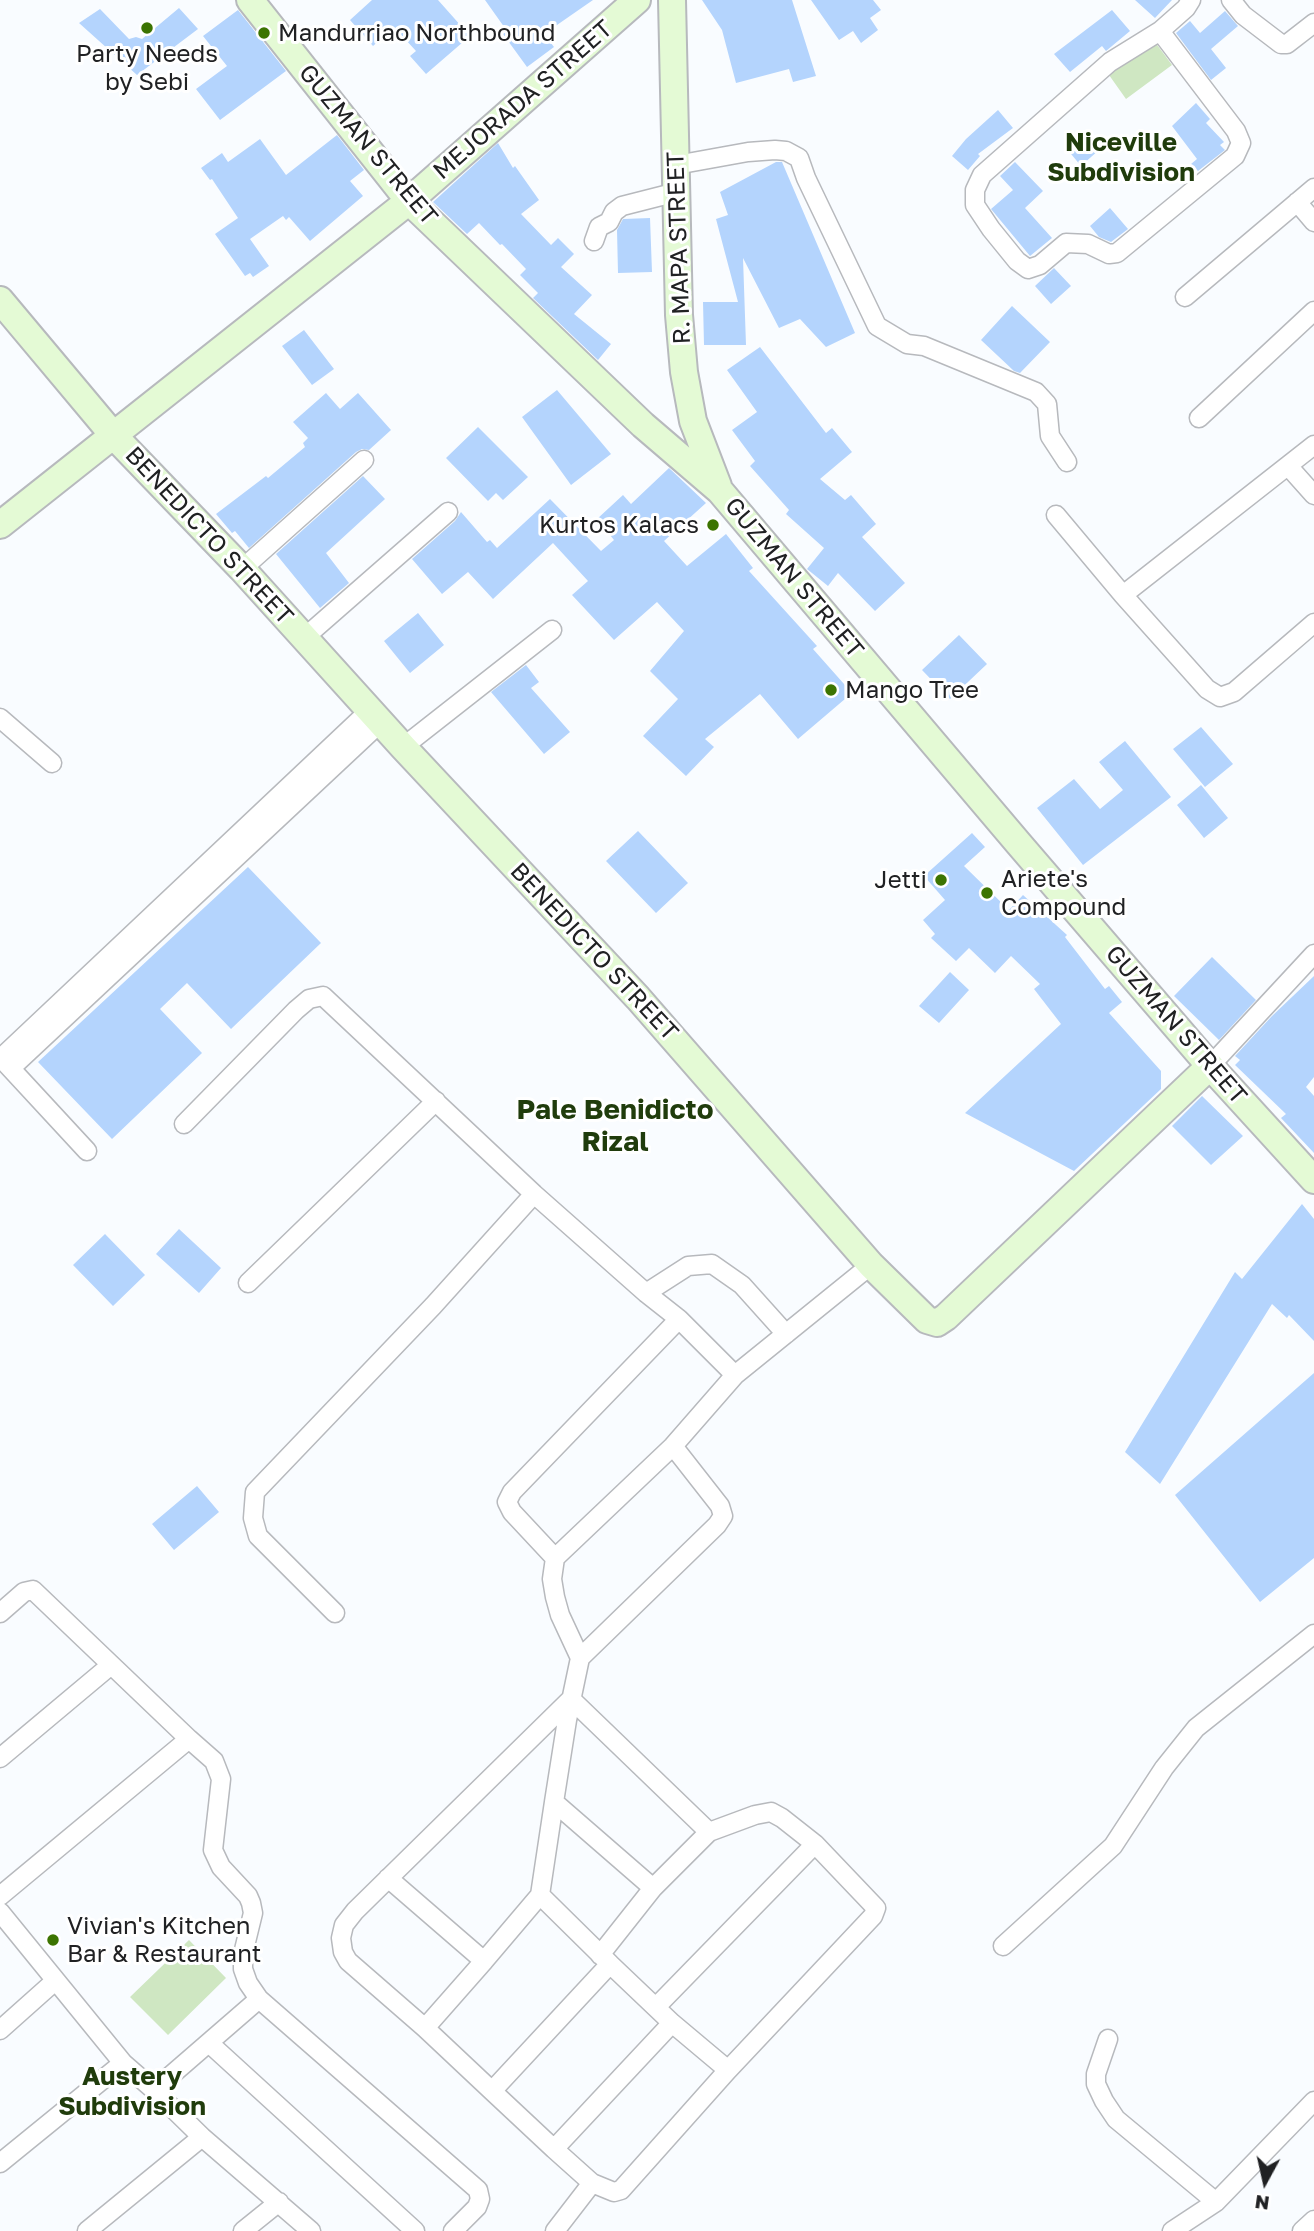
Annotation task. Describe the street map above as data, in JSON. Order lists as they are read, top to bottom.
{
  "streets": {
    "street": [
      "MEJORADA STREET",
      "GUZMAN STREET",
      "R. MAPA STREET",
      "BENEDICTO STREET"
    ]
  },
  "crossings": [
    ["MEJORADA STREET", "GUZMAN STREET"],
    ["MEJORADA STREET", "BENEDICTO STREET"],
    ["GUZMAN STREET", "R. MAPA STREET"],
    ["GUZMAN STREET", "BENEDICTO STREET"]
  ],
  "districts": ["Niceville Subdivision", "Pale Benidicto Rizal", "Austery Subdivision"],
  "places": [
    "Party Needs by Sebi",
    "Mandurriao Northbound",
    "Kurtos Kalacs",
    "Mango Tree",
    "Jetti",
    "Ariete's Compound",
    "Vivian's Kitchen Bar & Restaurant"
  ],
  "north": "bottom"
}
